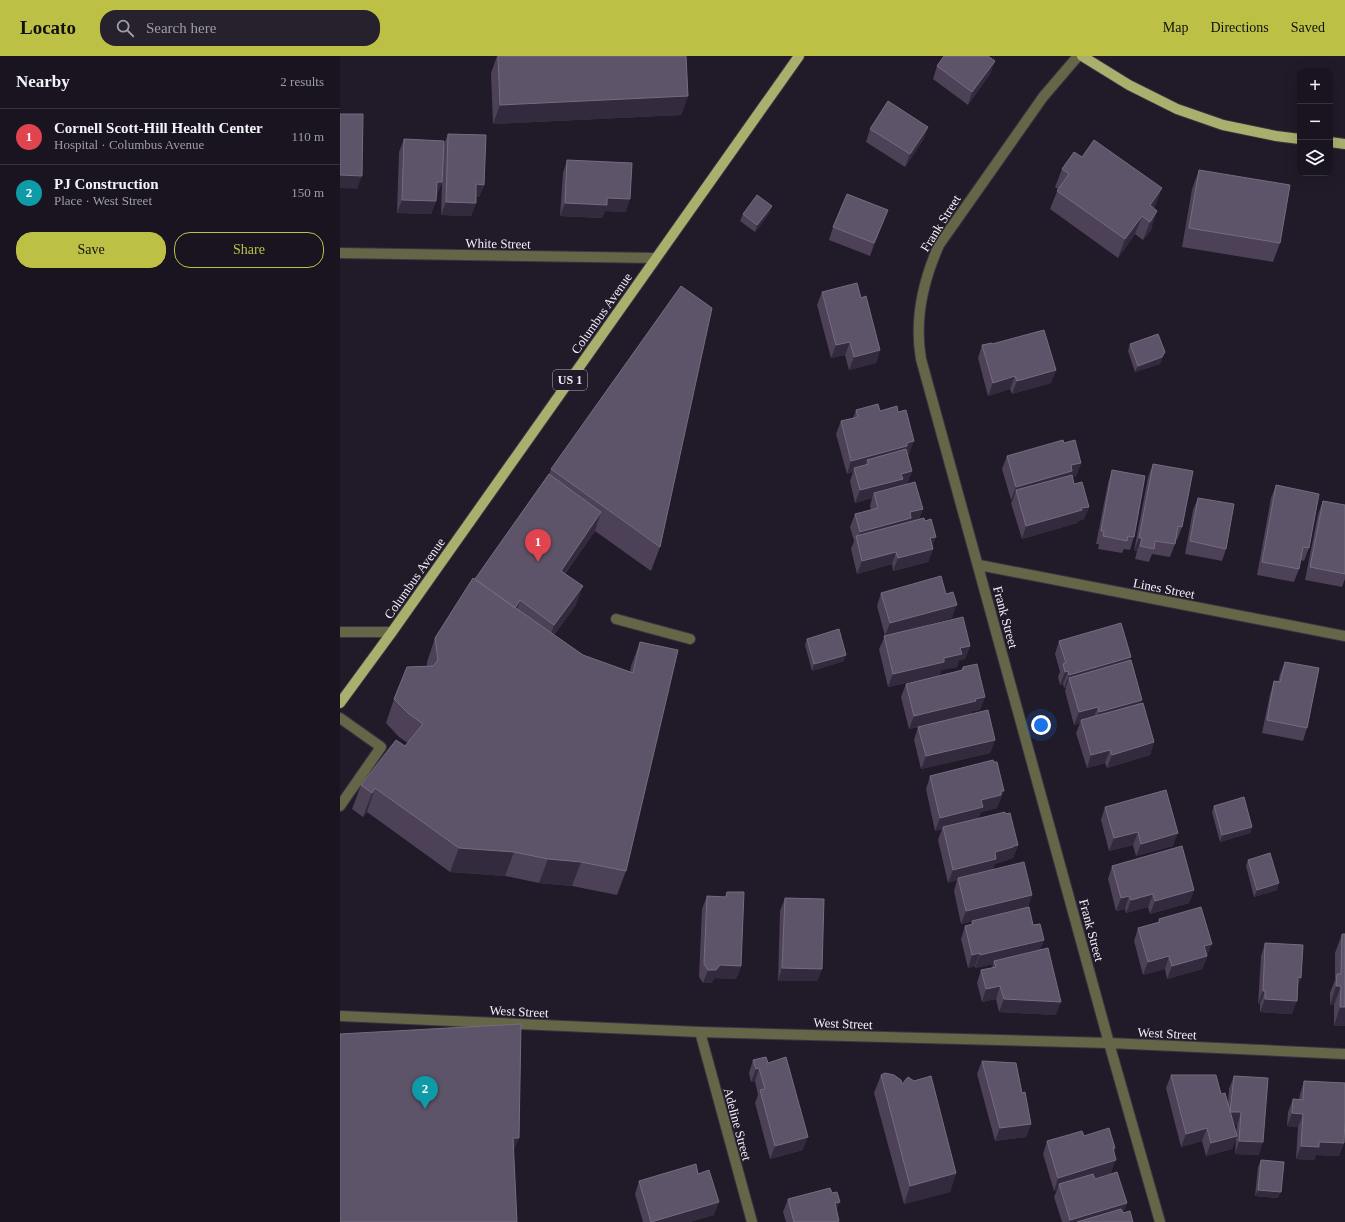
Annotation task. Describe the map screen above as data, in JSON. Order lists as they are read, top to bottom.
{
  "streets": {
    "main road": ["Columbus Avenue", "US 1"],
    "street": [
      "Frank Street",
      "White Street",
      "Lines Street",
      "West Street",
      "Adeline Street"
    ]
  },
  "crossings": [
    ["Frank Street", "Lines Street"],
    ["Frank Street", "West Street"],
    ["White Street", "Columbus Avenue"],
    ["West Street", "Adeline Street"]
  ],
  "page": {
    "header": "Locato",
    "search": "Search here",
    "nav": ["Map", "Directions", "Saved"],
    "heading": ["Nearby", "2 results"],
    "map_buttons": ["+", "−"],
    "list": [
      {
        "mark": "1",
        "name": "Cornell Scott-Hill Health Center",
        "note": "Hospital · Columbus Avenue",
        "value": "110 m"
      },
      {
        "mark": "2",
        "name": "PJ Construction",
        "note": "Place · West Street",
        "value": "150 m"
      }
    ],
    "buttons": ["Save", "Share"],
    "pins": ["1", "2"]
  }
}
